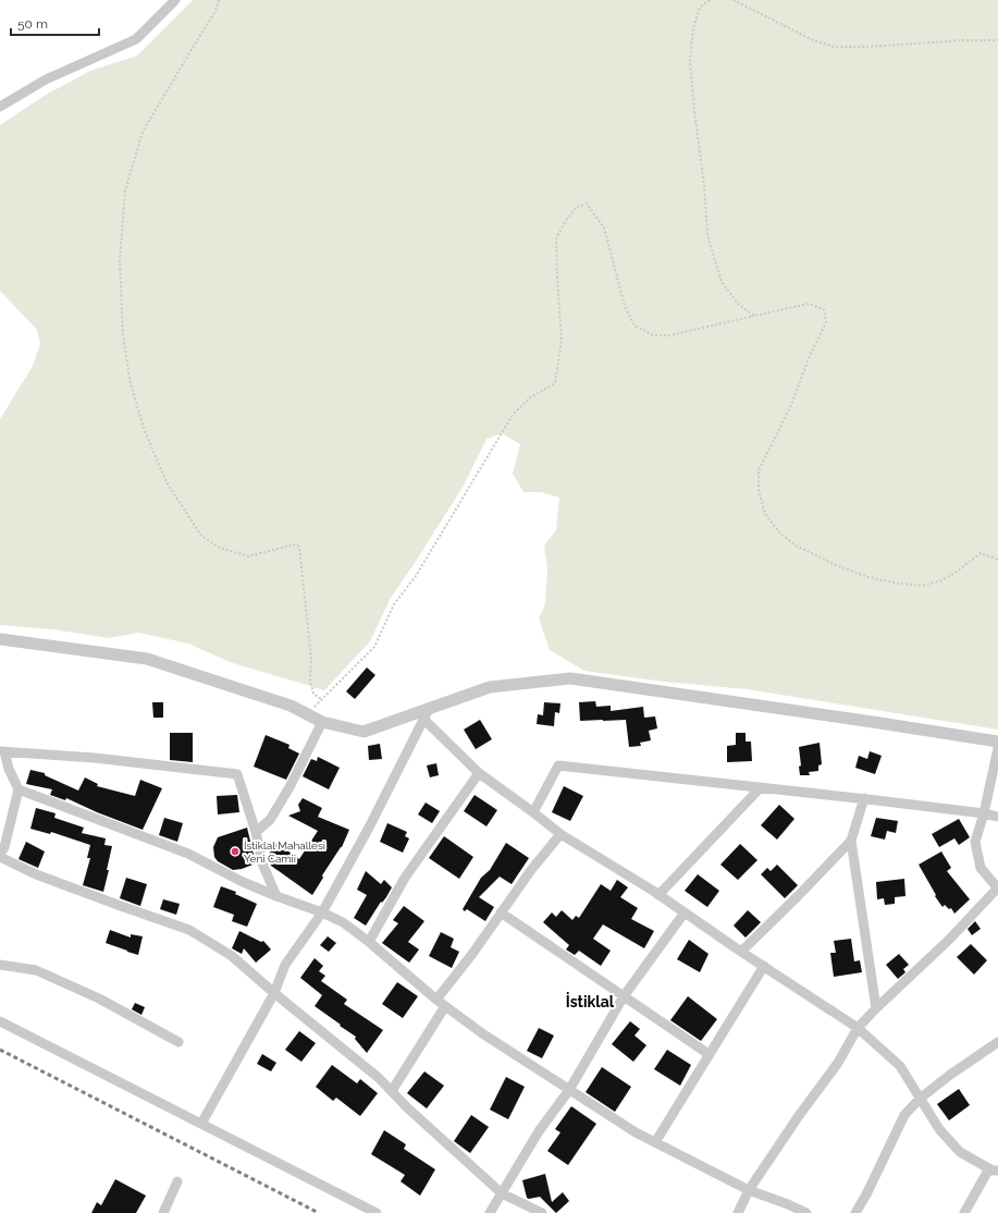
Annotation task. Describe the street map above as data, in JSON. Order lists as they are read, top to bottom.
{
  "districts": ["İstiklal"],
  "places": ["İstiklal Mahallesi Yeni Camii"],
  "scale_bar": "50 m"
}
